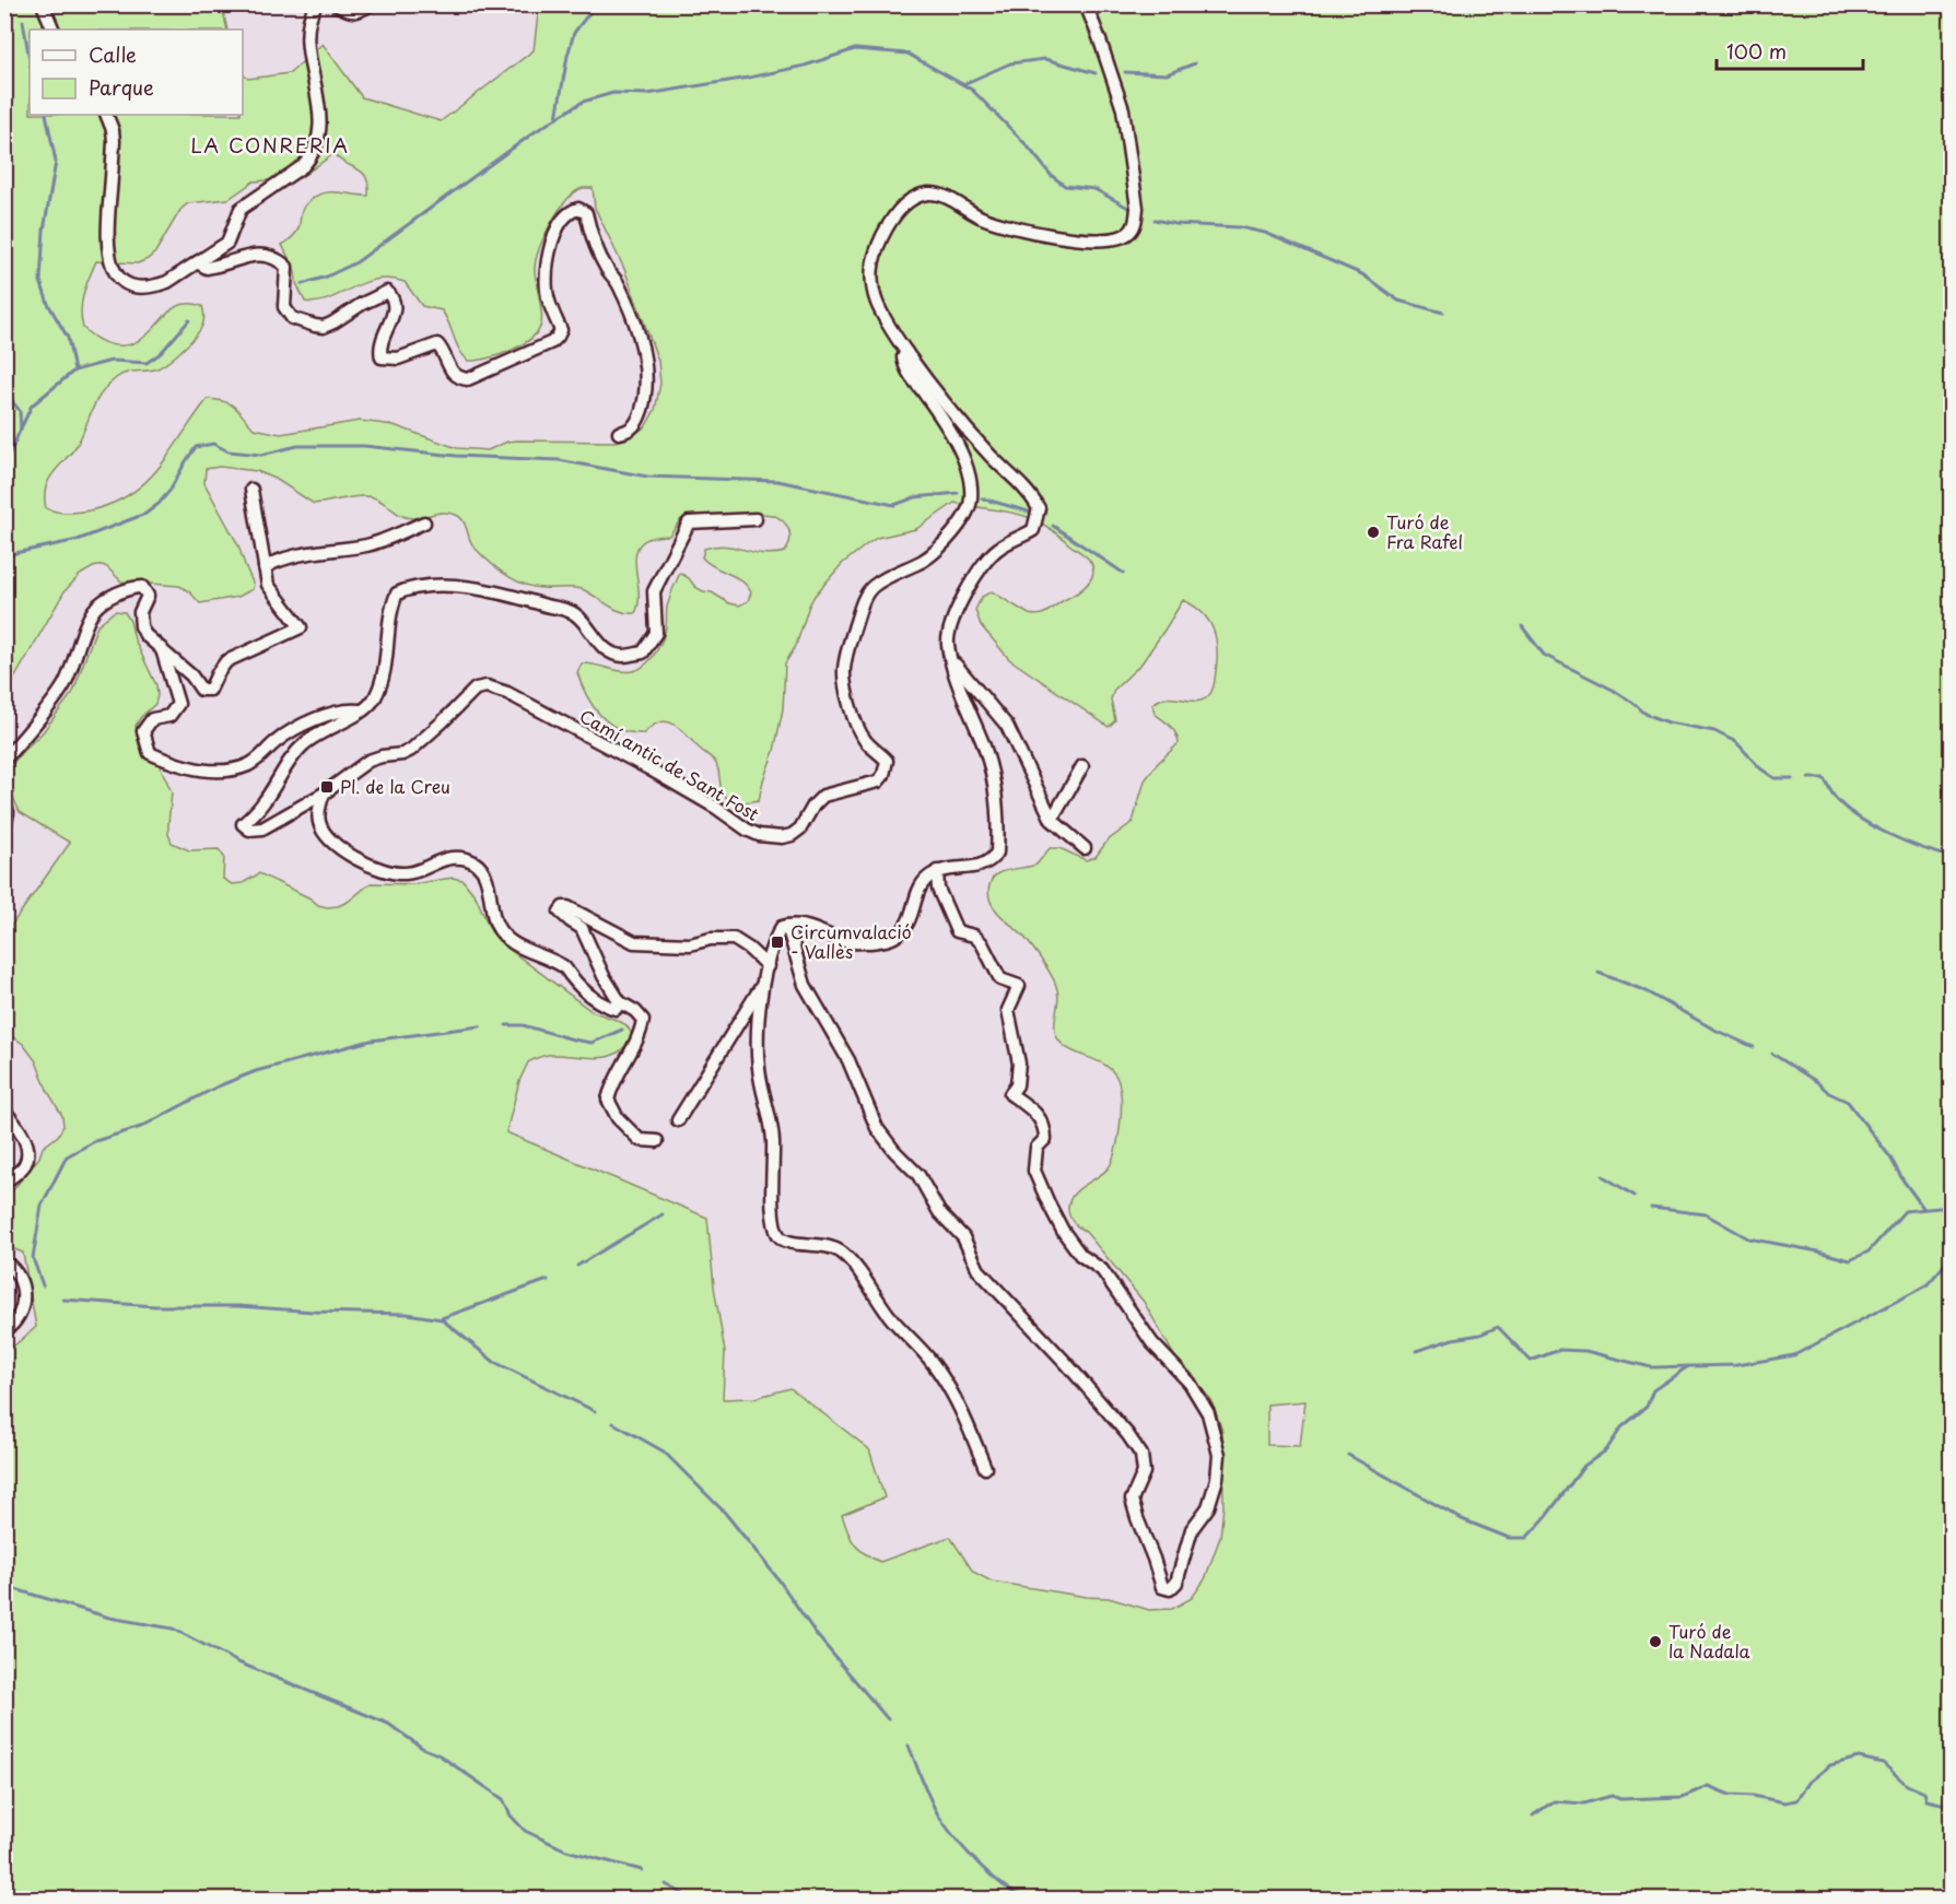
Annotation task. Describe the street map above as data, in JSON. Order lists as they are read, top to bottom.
{
  "streets": {
    "street": ["Camí antic de Sant Fost"]
  },
  "districts": ["LA CONRERIA"],
  "places": {
    "other": ["Turó de Fra Rafel", "Turó de la Nadala"],
    "transit": ["Pl. de la Creu", "Circumvalació - Vallès"]
  },
  "legend": ["Calle", "Parque"],
  "scale_bar": "100 m"
}
